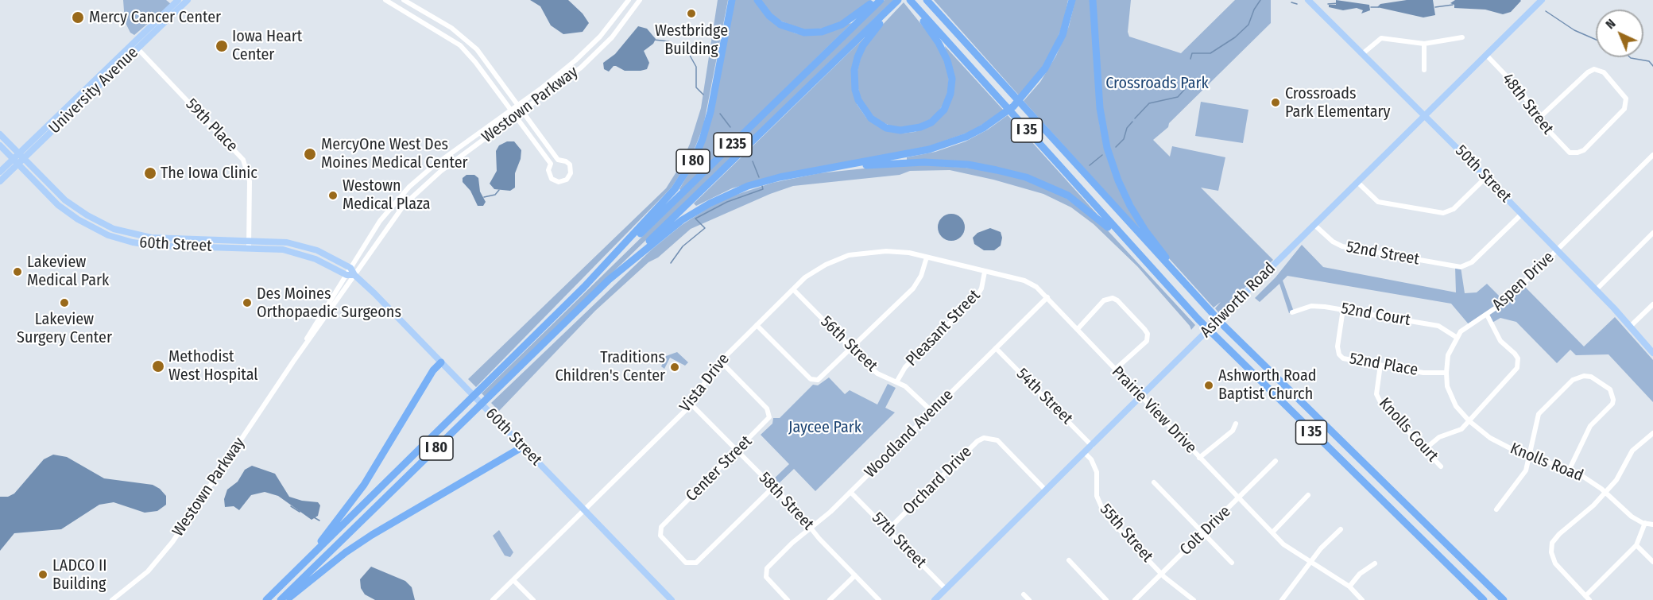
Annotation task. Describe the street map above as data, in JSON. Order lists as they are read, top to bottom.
{
  "streets": {
    "highway": ["I 35", "I 235", "I 80"],
    "main road": [
      "University Avenue",
      "50th Street",
      "60th Street",
      "Ashworth Road"
    ],
    "street": [
      "48th Street",
      "Westown Parkway",
      "59th Place",
      "52nd Street",
      "Aspen Drive",
      "52nd Court",
      "Pleasant Street",
      "56th Street",
      "52nd Place",
      "Vista Drive",
      "54th Street",
      "Prairie View Drive",
      "Knolls Court",
      "Woodland Avenue",
      "Knolls Road",
      "Center Street",
      "Orchard Drive",
      "58th Street",
      "Colt Drive",
      "55th Street",
      "57th Street"
    ]
  },
  "crossings": [
    ["University Avenue", "59th Place"],
    ["University Avenue", "60th Street"],
    ["48th Street", "Ashworth Road"],
    ["Westown Parkway", "60th Street"],
    ["59th Place", "60th Street"],
    ["I 235", "I 80"],
    ["50th Street", "52nd Street"],
    ["50th Street", "Aspen Drive"],
    ["50th Street", "Ashworth Road"],
    ["60th Street", "Vista Drive"],
    ["52nd Street", "Ashworth Road"],
    ["Aspen Drive", "52nd Court"],
    ["Aspen Drive", "52nd Place"],
    ["Aspen Drive", "Knolls Road"],
    ["Ashworth Road", "54th Street"],
    ["Ashworth Road", "Prairie View Drive"],
    ["Ashworth Road", "Orchard Drive"],
    ["Ashworth Road", "55th Street"],
    ["Ashworth Road", "57th Street"],
    ["52nd Court", "52nd Place"],
    ["Pleasant Street", "56th Street"],
    ["Pleasant Street", "Prairie View Drive"],
    ["56th Street", "Vista Drive"],
    ["56th Street", "Woodland Avenue"],
    ["52nd Place", "Knolls Court"],
    ["Vista Drive", "Prairie View Drive"],
    ["Vista Drive", "Center Street"],
    ["Vista Drive", "58th Street"],
    ["54th Street", "Woodland Avenue"],
    ["Prairie View Drive", "Woodland Avenue"],
    ["Prairie View Drive", "Colt Drive"],
    ["Woodland Avenue", "58th Street"],
    ["Woodland Avenue", "57th Street"],
    ["Center Street", "58th Street"],
    ["Orchard Drive", "57th Street"],
    ["Colt Drive", "55th Street"]
  ],
  "parks": ["Crossroads Park", "Jaycee Park"],
  "places": [
    "Westbridge Building",
    "Mercy Cancer Center",
    "Iowa Heart Center",
    "Crossroads Park Elementary",
    "MercyOne West Des Moines Medical Center",
    "The Iowa Clinic",
    "Westown Medical Plaza",
    "Lakeview Medical Park",
    "Lakeview Surgery Center",
    "Des Moines Orthopaedic Surgeons",
    "Methodist West Hospital",
    "Traditions Children's Center",
    "Ashworth Road Baptist Church",
    "LADCO II Building"
  ],
  "north": "top left"
}
